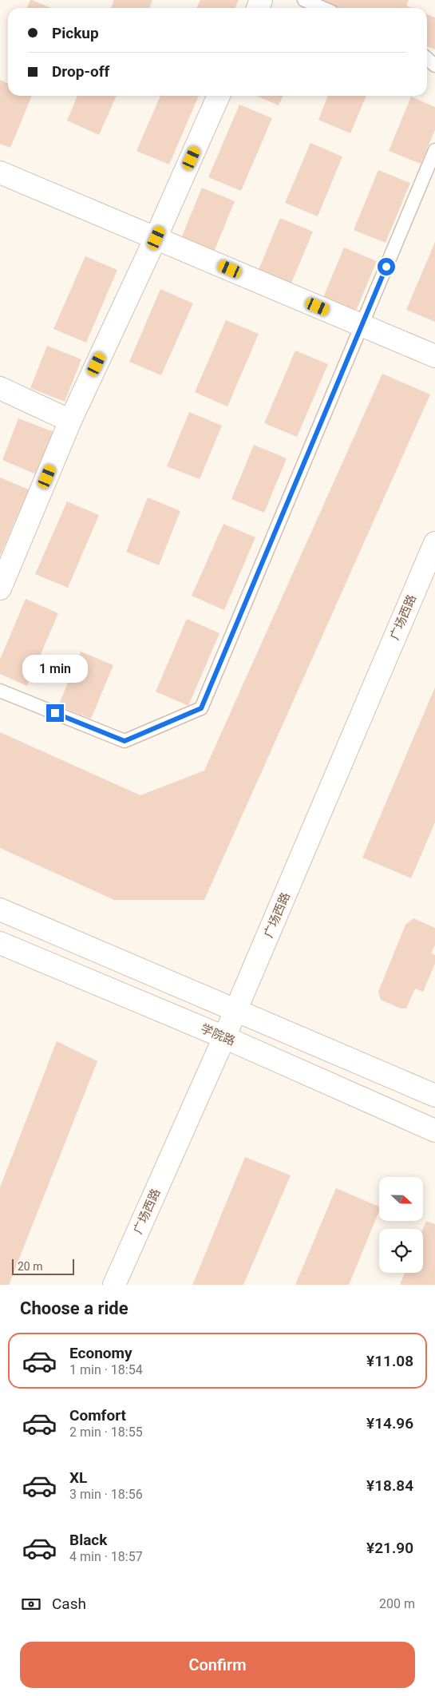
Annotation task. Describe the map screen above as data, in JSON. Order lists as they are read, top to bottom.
{
  "streets": {
    "main road": ["广场西路", "学院路"]
  },
  "crossings": [
    ["广场西路", "学院路"]
  ],
  "scale_bar": "20 m",
  "north": "right",
  "page": {
    "banner": ["Pickup", "Drop-off"],
    "bubble": "1 min",
    "scale": "20 m",
    "heading": "Choose a ride",
    "list": [
      {
        "name": "Economy",
        "note": "1 min · 18:54",
        "value": "¥11.08"
      },
      {
        "name": "Comfort",
        "note": "2 min · 18:55",
        "value": "¥14.96"
      },
      {
        "name": "XL",
        "note": "3 min · 18:56",
        "value": "¥18.84"
      },
      {
        "name": "Black",
        "note": "4 min · 18:57",
        "value": "¥21.90"
      }
    ],
    "pay": ["Cash", "200 m"],
    "buttons": "Confirm"
  }
}
